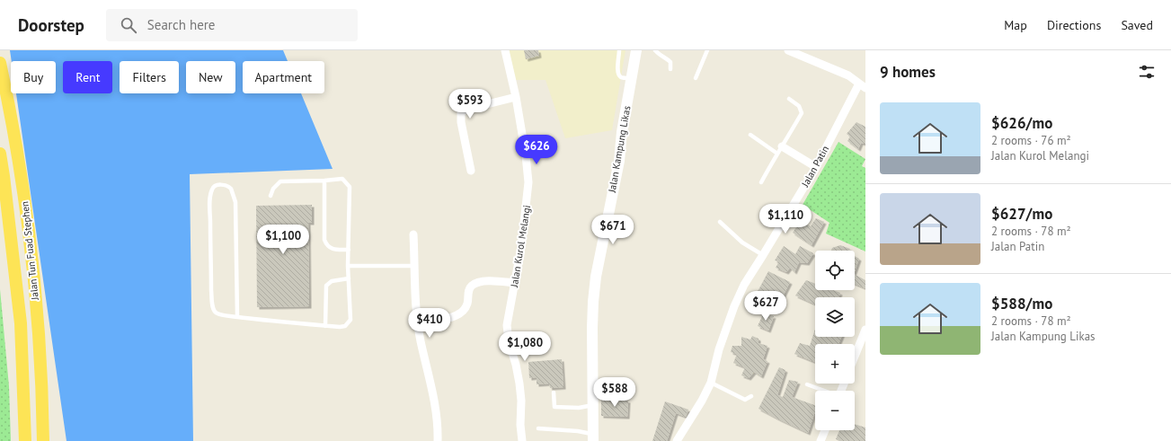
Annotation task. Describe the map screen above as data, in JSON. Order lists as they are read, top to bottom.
{
  "streets": {
    "highway": ["Jalan Tun Fuad Stephen"],
    "main road": ["Jalan Kampung Likas"],
    "street": ["Jalan Patin", "Jalan Kurol Melangi"]
  },
  "page": {
    "header": "Doorstep",
    "search": "Search here",
    "nav": ["Map", "Directions", "Saved"],
    "heading": "9 homes",
    "chip": [
      "Buy",
      "Rent",
      "Filters",
      "New",
      "Apartment"
    ],
    "price": [
      "$593",
      "$626",
      "$1,110",
      "$671",
      "$1,100",
      "$627",
      "$410",
      "$1,080",
      "$588"
    ],
    "list": [
      {
        "name": "$626/mo",
        "note": "2 rooms · 76 m² · Jalan Kurol Melangi"
      },
      {
        "name": "$627/mo",
        "note": "2 rooms · 78 m² · Jalan Patin"
      },
      {
        "name": "$588/mo",
        "note": "2 rooms · 78 m² · Jalan Kampung Likas"
      }
    ],
    "map_buttons": ["+", "−"]
  }
}
